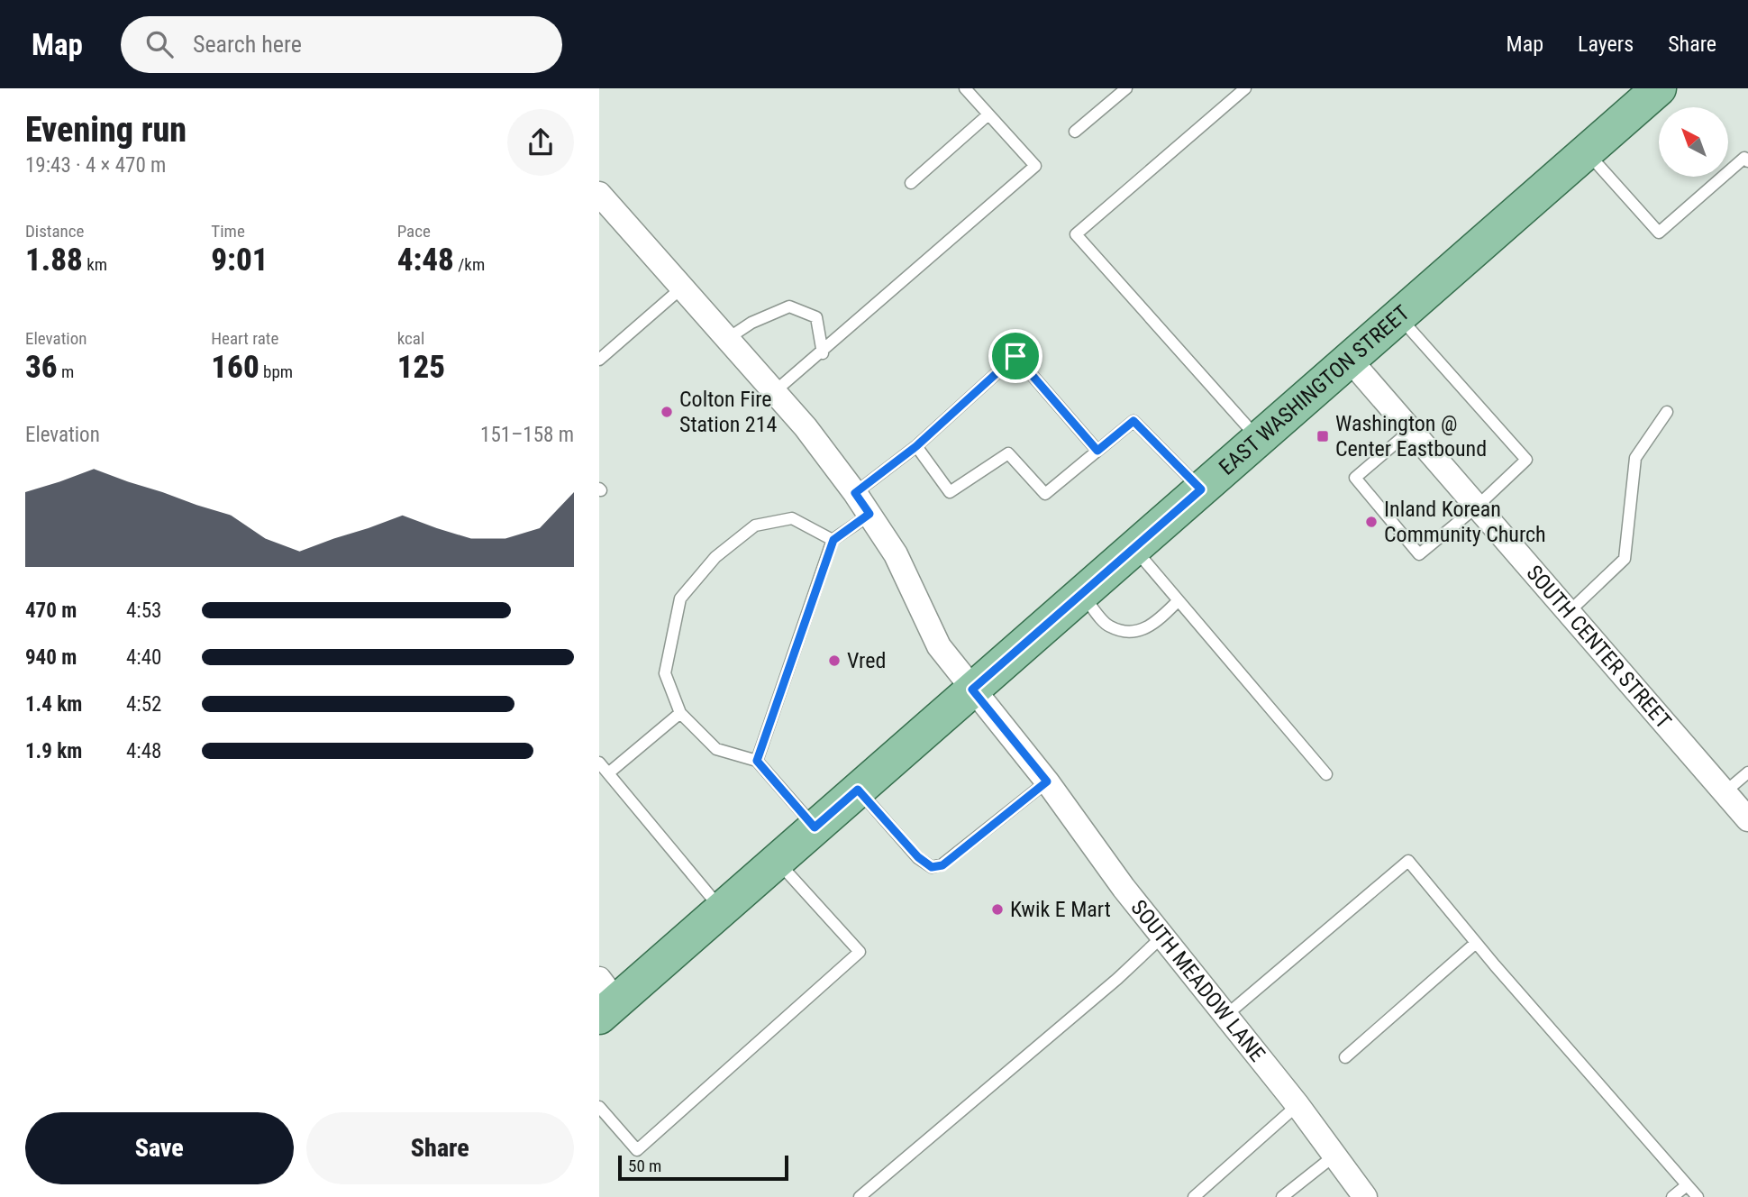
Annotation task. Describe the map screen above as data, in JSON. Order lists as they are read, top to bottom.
{
  "streets": {
    "main road": ["EAST WASHINGTON STREET"],
    "street": ["SOUTH CENTER STREET", "SOUTH MEADOW LANE"]
  },
  "crossings": [
    ["EAST WASHINGTON STREET", "SOUTH CENTER STREET"],
    ["EAST WASHINGTON STREET", "SOUTH MEADOW LANE"]
  ],
  "places": {
    "other": [
      "Colton Fire Station 214",
      "Inland Korean Community Church",
      "Vred",
      "Kwik E Mart"
    ],
    "transit": ["Washington @ Center Eastbound"]
  },
  "scale_bar": "50 m",
  "north": "top left",
  "page": {
    "header": "Map",
    "search": "Search here",
    "nav": ["Map", "Layers", "Share"],
    "heading": ["Evening run", "19:43 · 4 × 470 m"],
    "stats": [
      ["Distance", "1.88 km"],
      ["Time", "9:01"],
      ["Pace", "4:48 /km"],
      ["Elevation", "36 m"],
      ["Heart rate", "160 bpm"],
      ["kcal", "125"]
    ],
    "chart": ["Elevation", "151–158 m"],
    "list": [
      {
        "name": "470 m",
        "note": "4:53"
      },
      {
        "name": "940 m",
        "note": "4:40"
      },
      {
        "name": "1.4 km",
        "note": "4:52"
      },
      {
        "name": "1.9 km",
        "note": "4:48"
      }
    ],
    "buttons": ["Save", "Share"],
    "scale": "50 m"
  }
}
